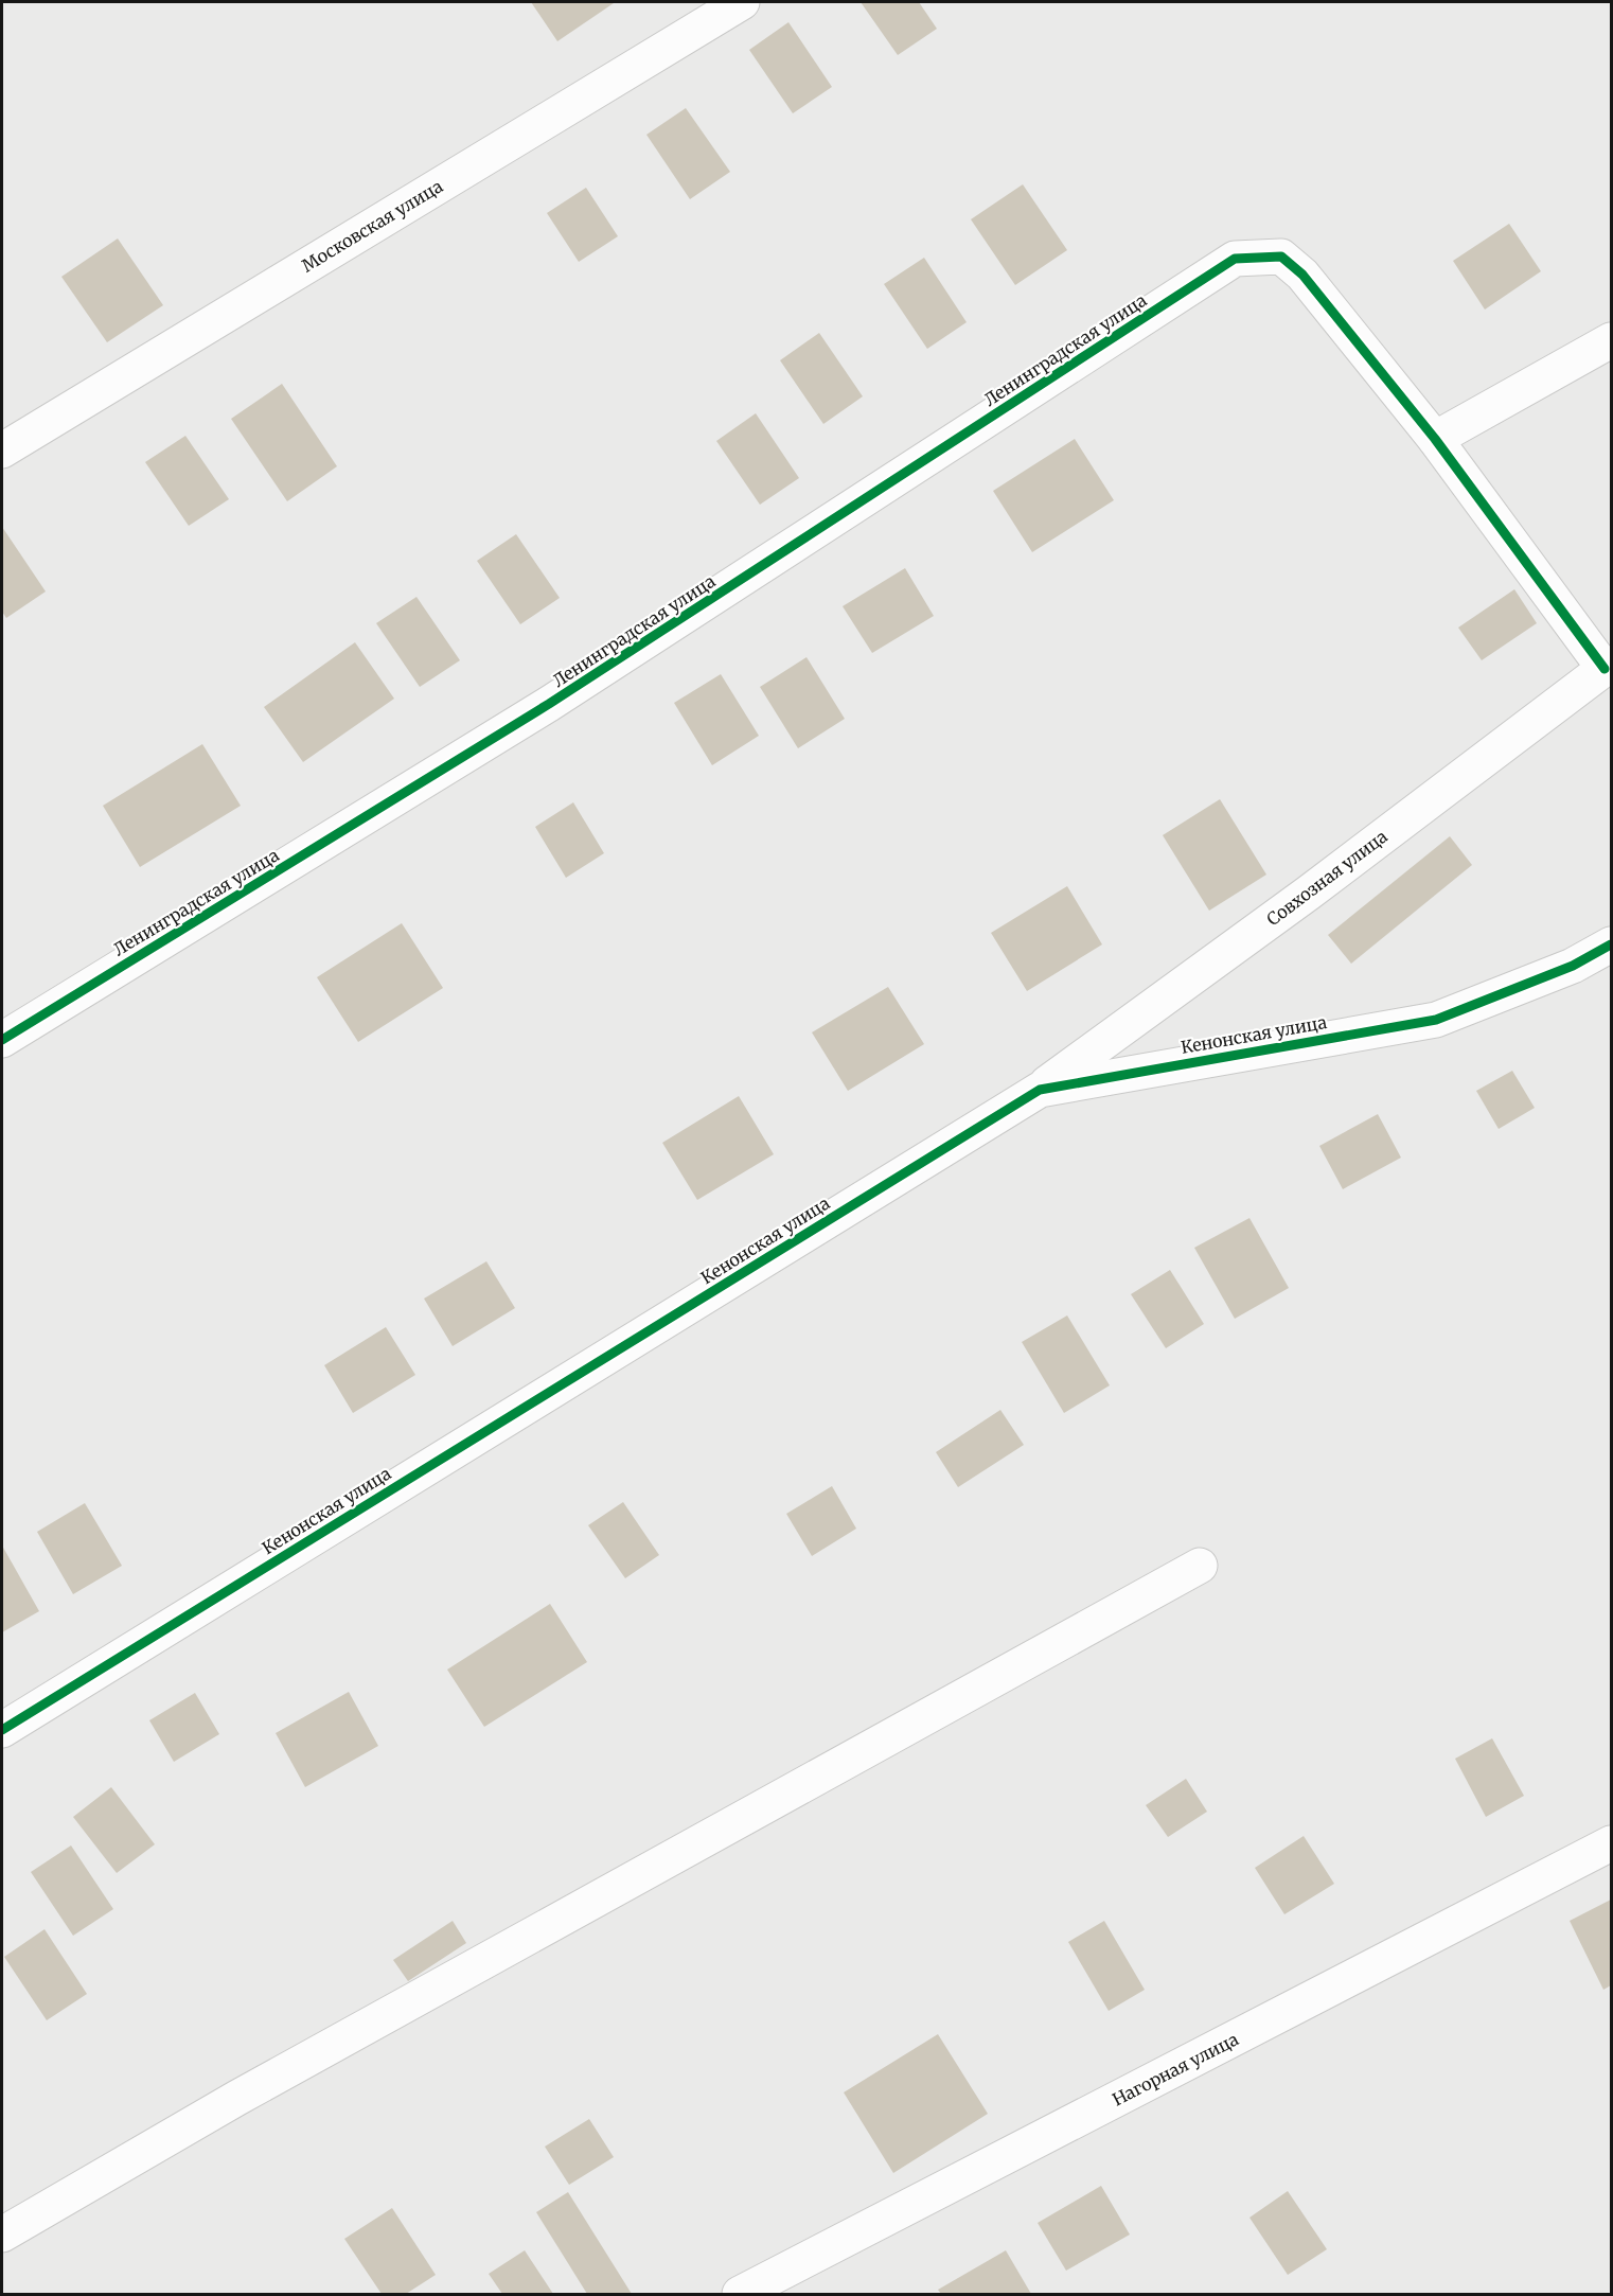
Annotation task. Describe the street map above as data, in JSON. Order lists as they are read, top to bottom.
{
  "streets": {
    "street": [
      "Московская улица",
      "Ленинградская улица",
      "Совхозная улица",
      "Кенонская улица",
      "Нагорная улица"
    ]
  },
  "crossings": [
    ["Совхозная улица", "Кенонская улица"]
  ]
}
